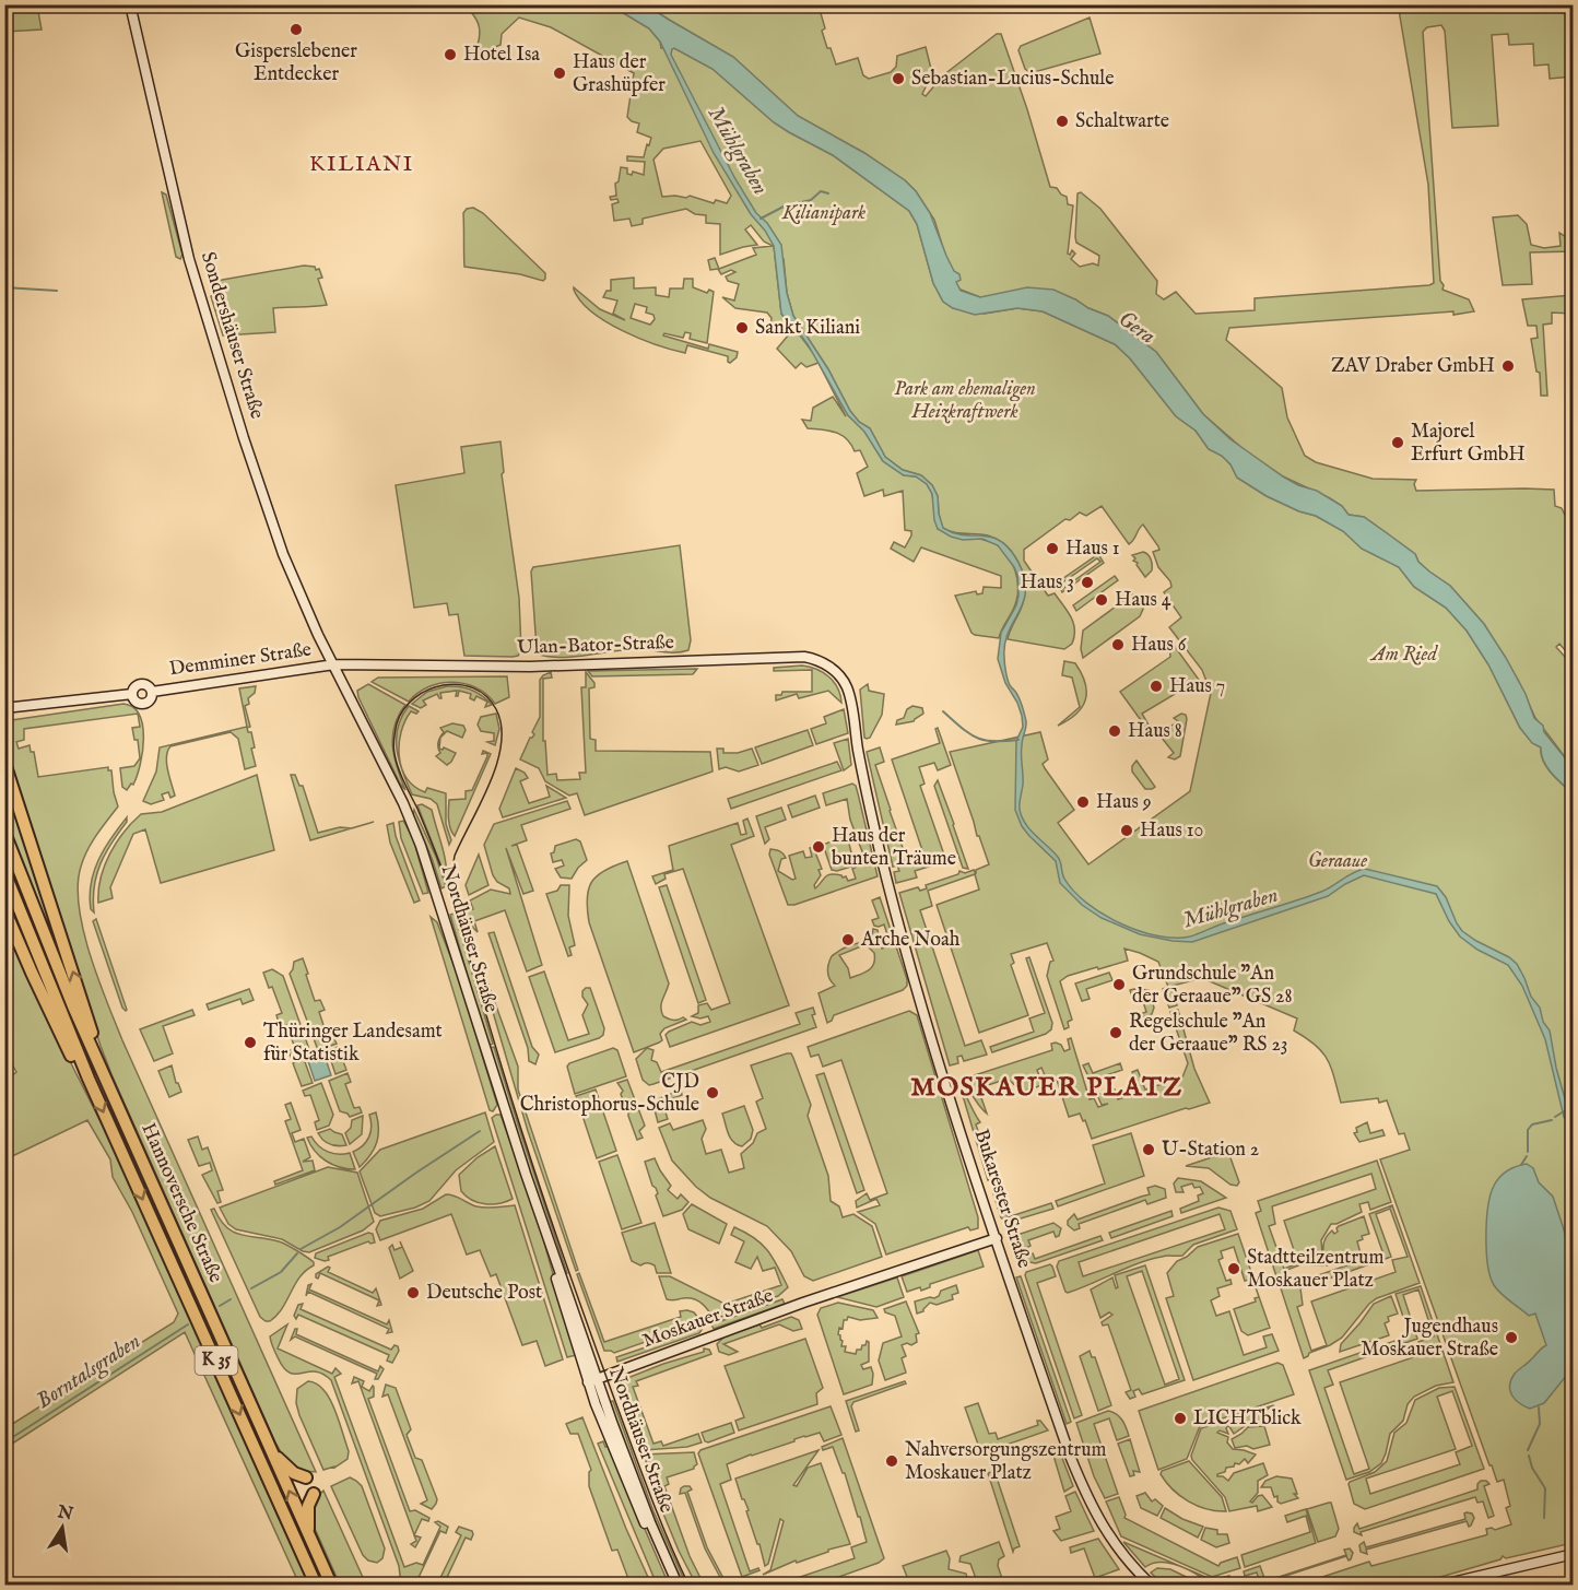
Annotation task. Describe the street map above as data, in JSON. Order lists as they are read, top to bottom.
{
  "streets": {
    "highway": ["Hannoversche Straße", "K 35"],
    "street": [
      "Sondershäuser Straße",
      "Ulan-Bator-Straße",
      "Demminer Straße",
      "Nordhäuser Straße",
      "Bukarester Straße",
      "Moskauer Straße"
    ]
  },
  "crossings": [
    ["Sondershäuser Straße", "Ulan-Bator-Straße"],
    ["Sondershäuser Straße", "Demminer Straße"],
    ["Sondershäuser Straße", "Nordhäuser Straße"],
    ["Ulan-Bator-Straße", "Demminer Straße"],
    ["Ulan-Bator-Straße", "Nordhäuser Straße"],
    ["Ulan-Bator-Straße", "Bukarester Straße"],
    ["Demminer Straße", "Nordhäuser Straße"],
    ["Nordhäuser Straße", "Moskauer Straße"],
    ["Bukarester Straße", "Moskauer Straße"]
  ],
  "districts": ["KILIANI", "MOSKAUER PLATZ"],
  "water": ["Mühlgraben", "Gera", "Borntalsgraben"],
  "parks": [
    "Kilianipark",
    "Park am ehemaligen Heizkraftwerk",
    "Am Ried",
    "Geraaue"
  ],
  "places": [
    "Gisperslebener Entdecker",
    "Hotel Isa",
    "Haus der Grashüpfer",
    "Sebastian-Lucius-Schule",
    "Schaltwarte",
    "Sankt Kiliani",
    "ZAV Draber GmbH",
    "Majorel Erfurt GmbH",
    "Haus 1",
    "Haus 3",
    "Haus 4",
    "Haus 6",
    "Haus 7",
    "Haus 8",
    "Haus 9",
    "Haus 10",
    "Haus der bunten Träume",
    "Arche Noah",
    "Grundschule \"An der Geraaue\" GS 28",
    "Regelschule \"An der Geraaue\" RS 23",
    "Thüringer Landesamt für Statistik",
    "CJD Christophorus-Schule",
    "U-Station 2",
    "Stadtteilzentrum Moskauer Platz",
    "Deutsche Post",
    "Jugendhaus Moskauer Straße",
    "LICHTblick",
    "Nahversorgungszentrum Moskauer Platz"
  ],
  "north": "top"
}
